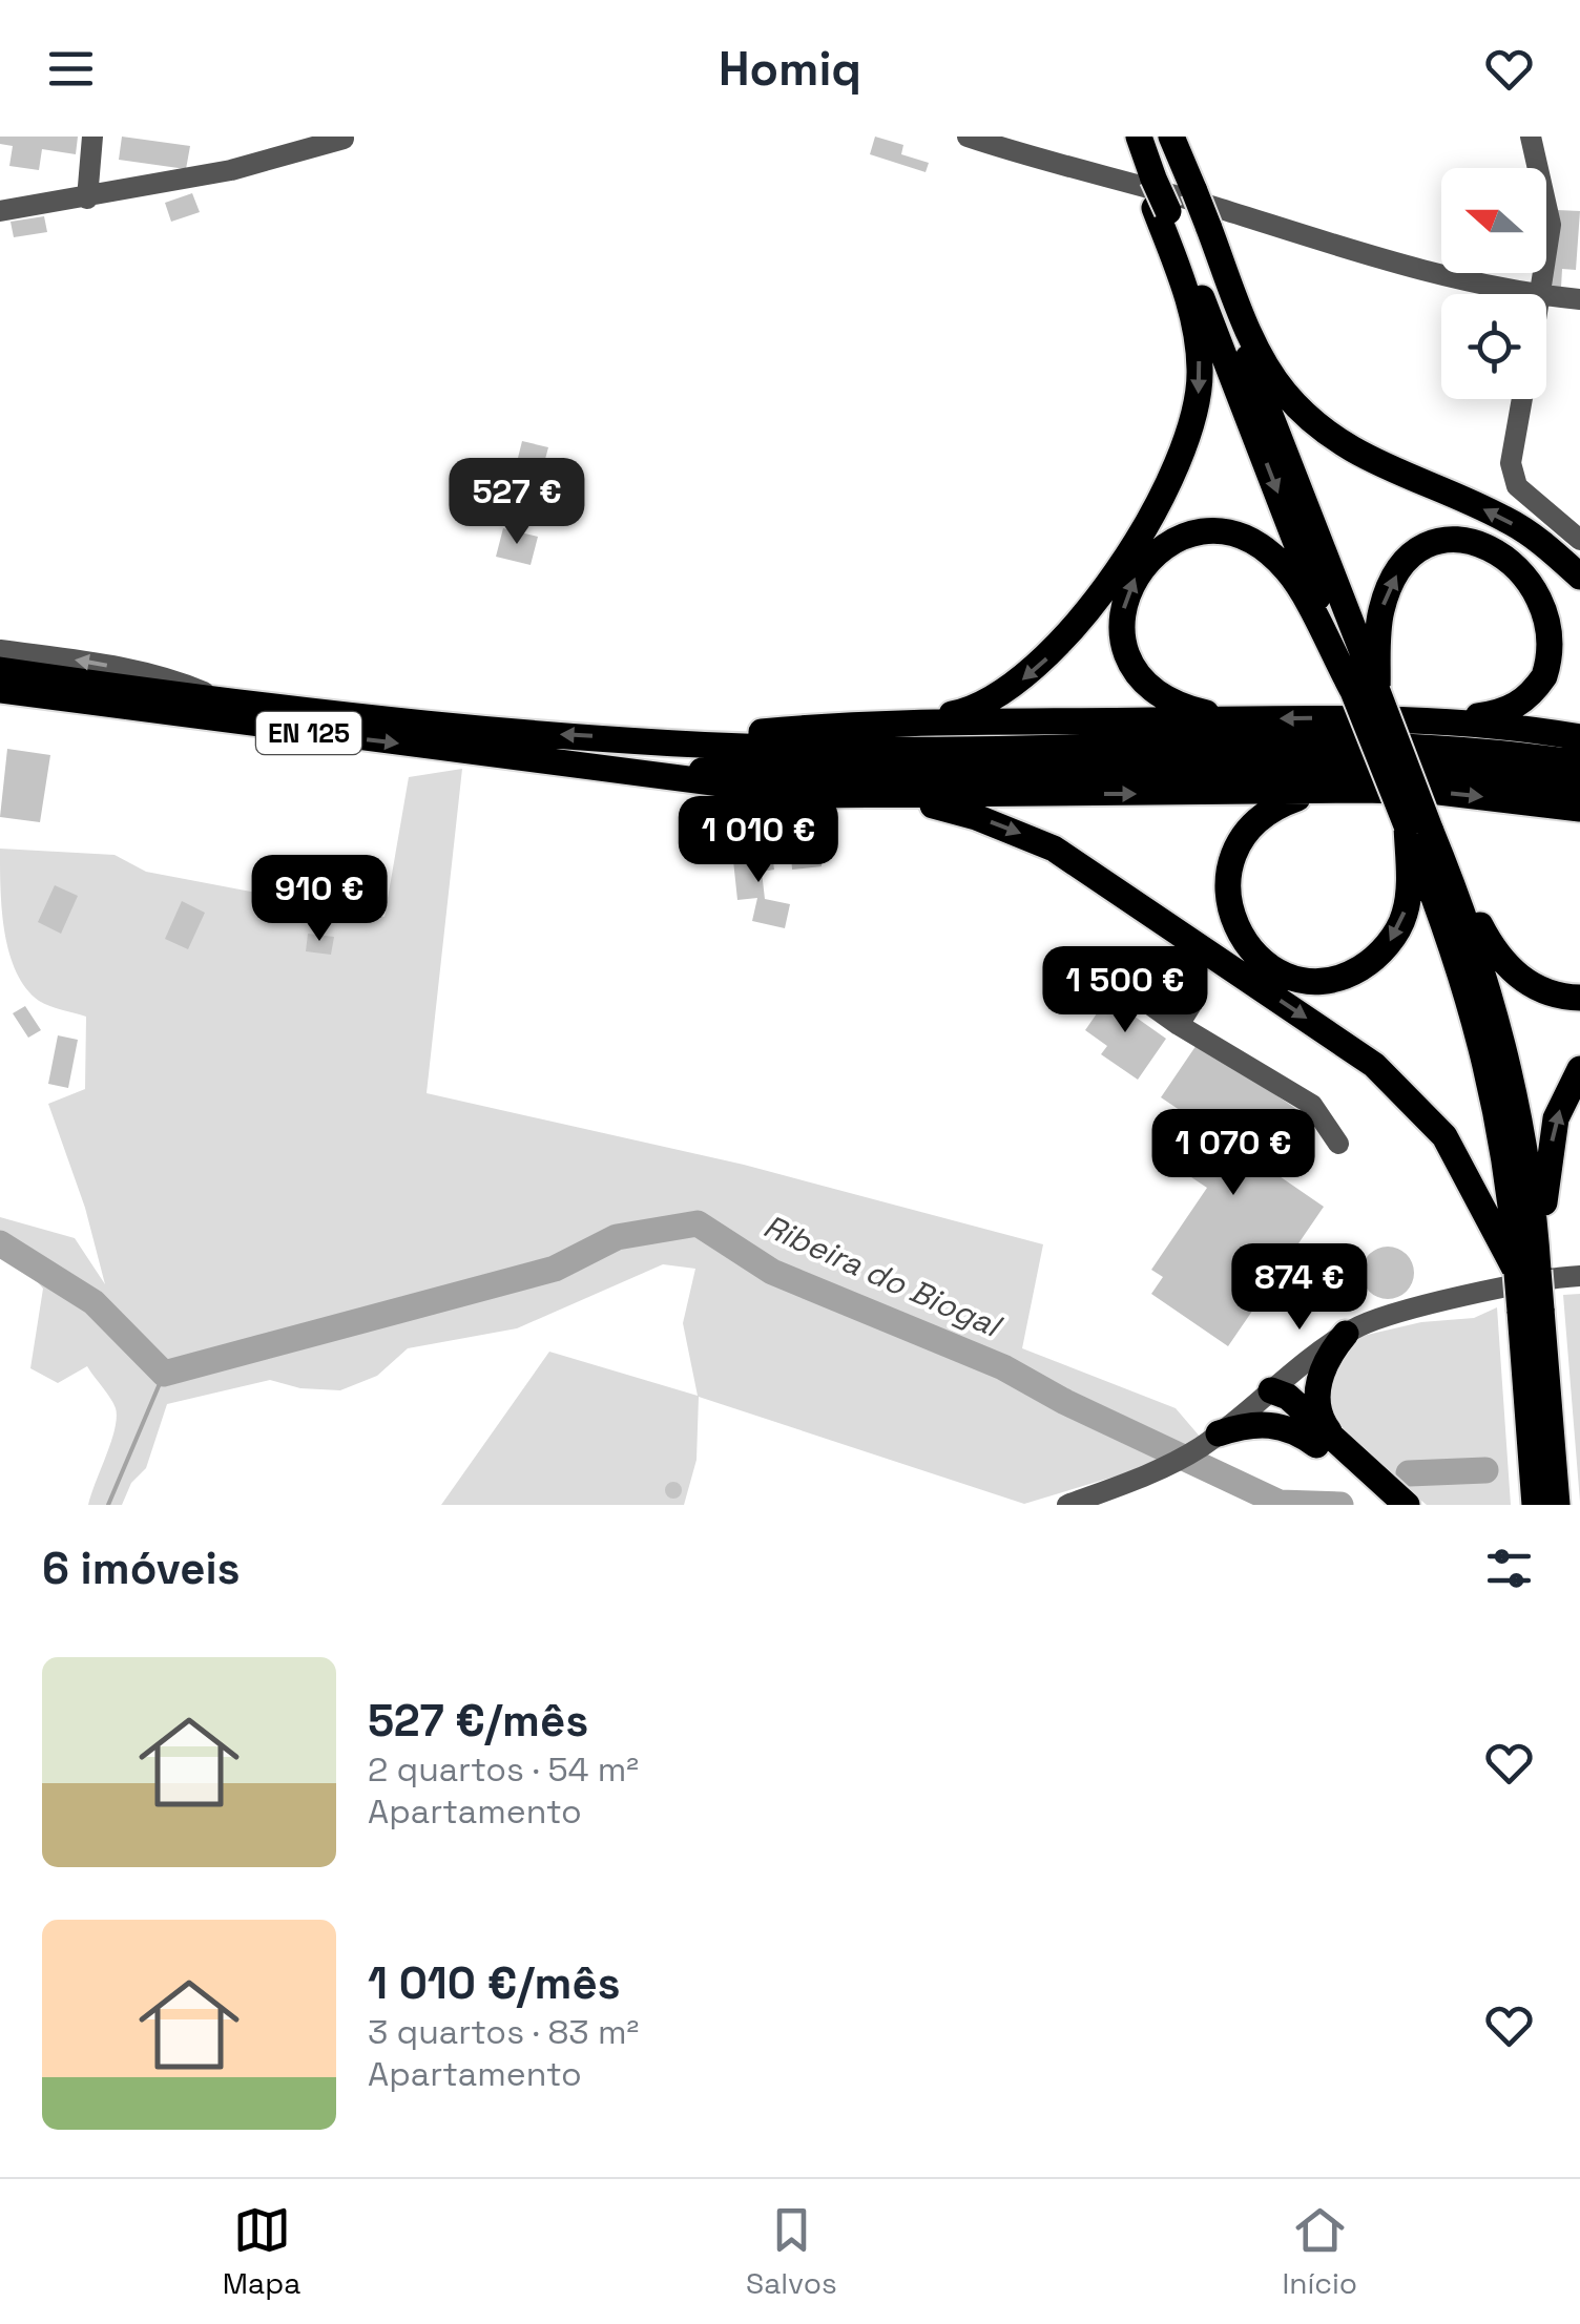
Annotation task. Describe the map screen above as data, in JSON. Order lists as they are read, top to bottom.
{
  "streets": {
    "main road": ["EN 125"]
  },
  "water": ["Ribeira do Biogal"],
  "north": "left",
  "page": {
    "header": "Homiq",
    "price": [
      "527 €",
      "1 010 €",
      "910 €",
      "1 500 €",
      "1 070 €",
      "874 €"
    ],
    "heading": "6 imóveis",
    "list": [
      {
        "name": "527 €/mês",
        "note": "2 quartos · 54 m² · Apartamento"
      },
      {
        "name": "1 010 €/mês",
        "note": "3 quartos · 83 m² · Apartamento"
      }
    ],
    "tabs": ["Mapa", "Salvos", "Início"]
  }
}
